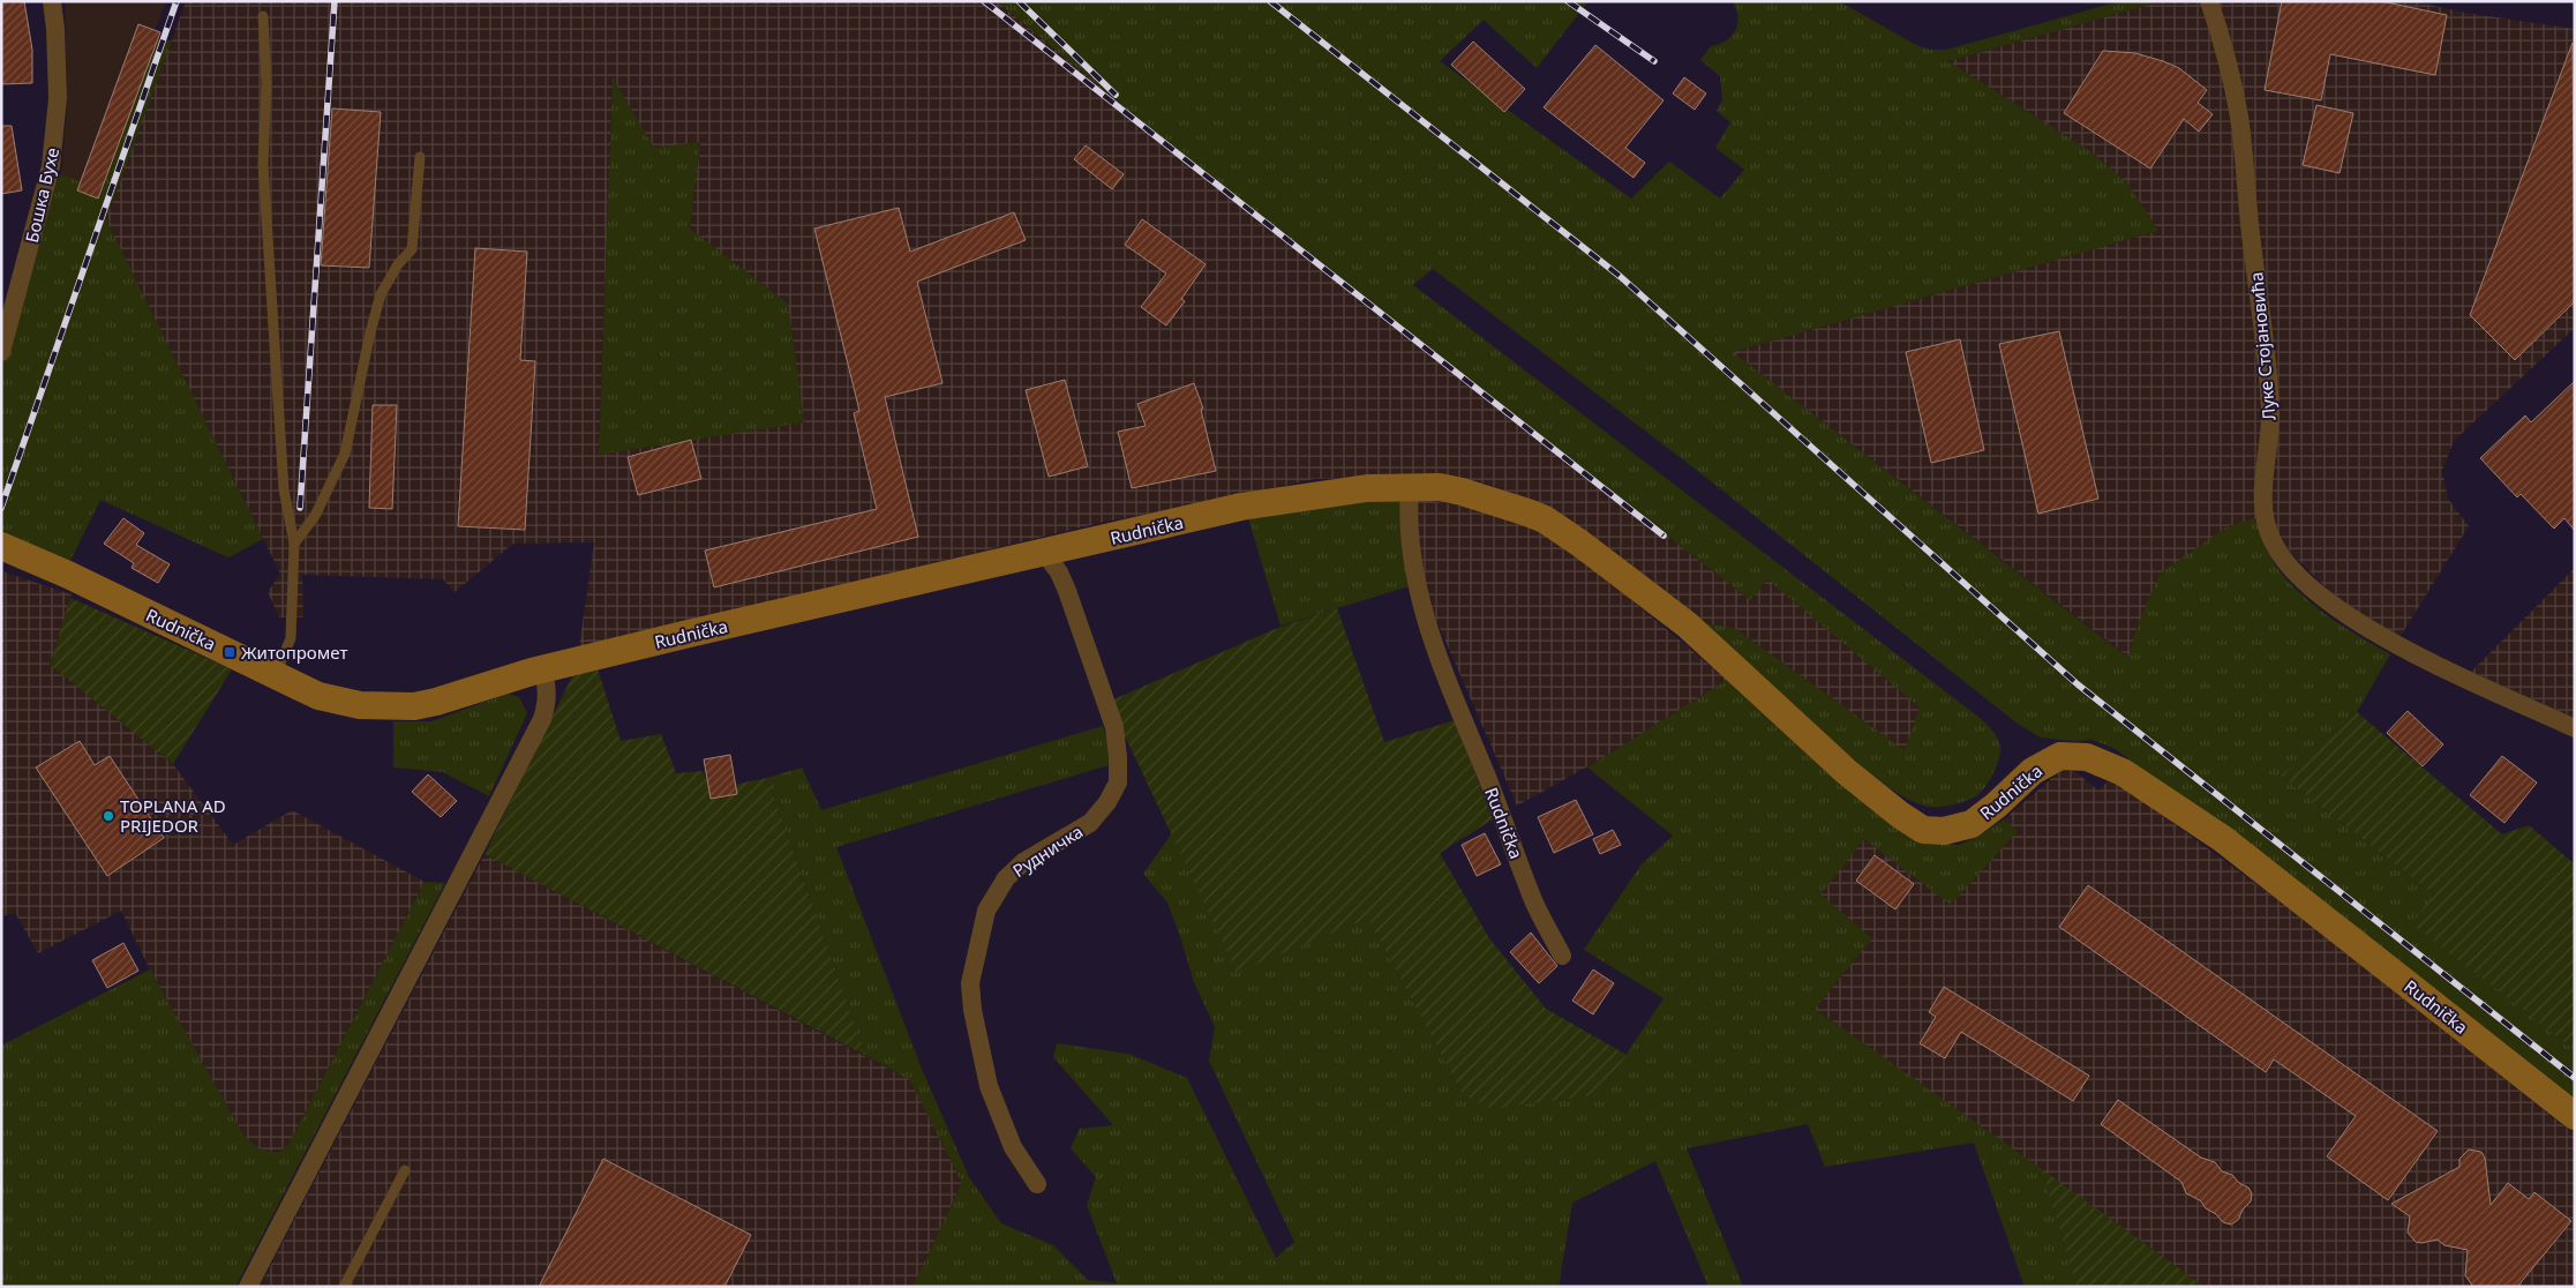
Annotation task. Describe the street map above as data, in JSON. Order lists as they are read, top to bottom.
{
  "streets": {
    "street": [
      "Бошка Бухе",
      "Луке Стојановића",
      "Rudnička",
      "Рудничка"
    ]
  },
  "crossings": [
    ["Rudnička", "Рудничка"]
  ],
  "places": {
    "transit": ["Житопромет"],
    "other": ["TOPLANA AD PRIJEDOR"]
  }
}
